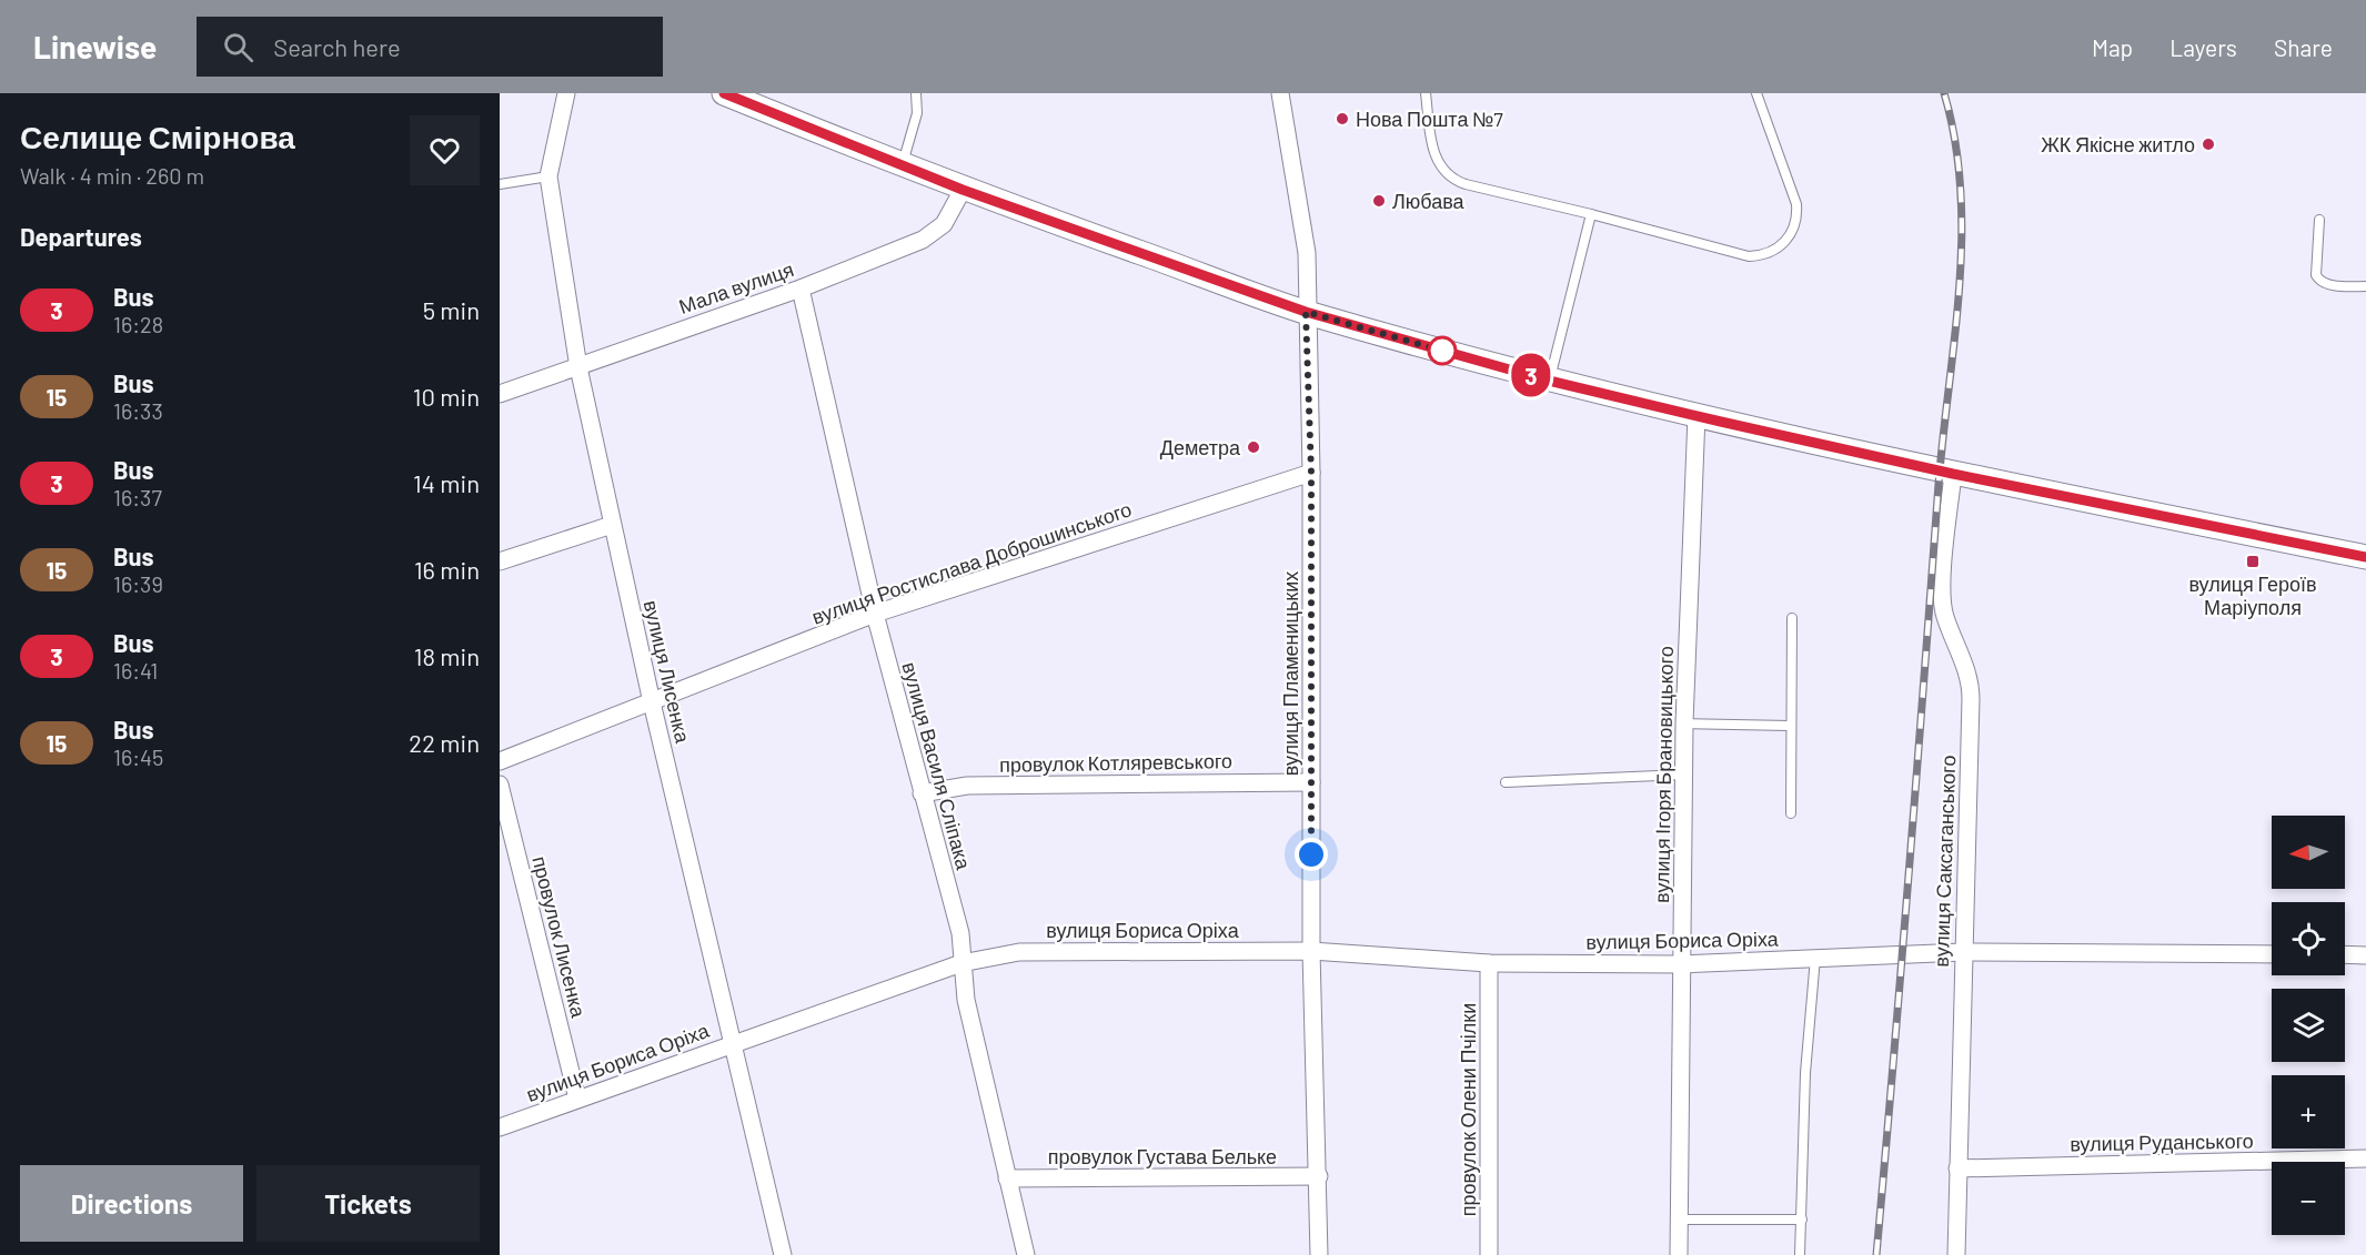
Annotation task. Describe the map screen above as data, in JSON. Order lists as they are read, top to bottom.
{
  "streets": {
    "street": [
      "Мала вулиця",
      "вулиця Ростислава Доброшинського",
      "вулиця Лисенка",
      "вулиця Пламеницьких",
      "провулок Котляревського",
      "вулиця Василя Сліпака",
      "вулиця Ігоря Брановицького",
      "вулиця Саксаганського",
      "вулиця Бориса Оріха",
      "провулок Лисенка",
      "провулок Олени Пчілки",
      "вулиця Руданського",
      "провулок Густава Бельке"
    ]
  },
  "crossings": [
    ["Мала вулиця", "вулиця Лисенка"],
    ["Мала вулиця", "вулиця Василя Сліпака"],
    ["вулиця Ростислава Доброшинського", "вулиця Лисенка"],
    ["вулиця Ростислава Доброшинського", "вулиця Пламеницьких"],
    ["вулиця Ростислава Доброшинського", "вулиця Василя Сліпака"],
    ["вулиця Лисенка", "вулиця Бориса Оріха"],
    ["вулиця Пламеницьких", "провулок Котляревського"],
    ["вулиця Пламеницьких", "вулиця Бориса Оріха"],
    ["вулиця Пламеницьких", "провулок Густава Бельке"],
    ["провулок Котляревського", "вулиця Василя Сліпака"],
    ["вулиця Василя Сліпака", "вулиця Бориса Оріха"],
    ["вулиця Василя Сліпака", "провулок Густава Бельке"],
    ["вулиця Ігоря Брановицького", "вулиця Бориса Оріха"],
    ["вулиця Саксаганського", "вулиця Бориса Оріха"],
    ["вулиця Саксаганського", "вулиця Руданського"],
    ["вулиця Бориса Оріха", "провулок Лисенка"],
    ["вулиця Бориса Оріха", "провулок Олени Пчілки"]
  ],
  "places": {
    "other": [
      "Нова Пошта №7",
      "ЖК Якісне житло",
      "Любава",
      "Деметра"
    ],
    "transit": ["вулиця Героїв Маріуполя"]
  },
  "lines": ["bus line 3"],
  "north": "left",
  "page": {
    "header": "Linewise",
    "search": "Search here",
    "nav": ["Map", "Layers", "Share"],
    "heading": [
      ["Селище Смірнова", "Walk · 4 min · 260 m"],
      "Departures"
    ],
    "on_map": "3",
    "list": [
      {
        "mark": "3",
        "name": "Bus",
        "note": "16:28",
        "value": "5 min"
      },
      {
        "mark": "15",
        "name": "Bus",
        "note": "16:33",
        "value": "10 min"
      },
      {
        "mark": "3",
        "name": "Bus",
        "note": "16:37",
        "value": "14 min"
      },
      {
        "mark": "15",
        "name": "Bus",
        "note": "16:39",
        "value": "16 min"
      },
      {
        "mark": "3",
        "name": "Bus",
        "note": "16:41",
        "value": "18 min"
      },
      {
        "mark": "15",
        "name": "Bus",
        "note": "16:45",
        "value": "22 min"
      }
    ],
    "map_buttons": ["+", "−"],
    "buttons": ["Directions", "Tickets"]
  }
}
